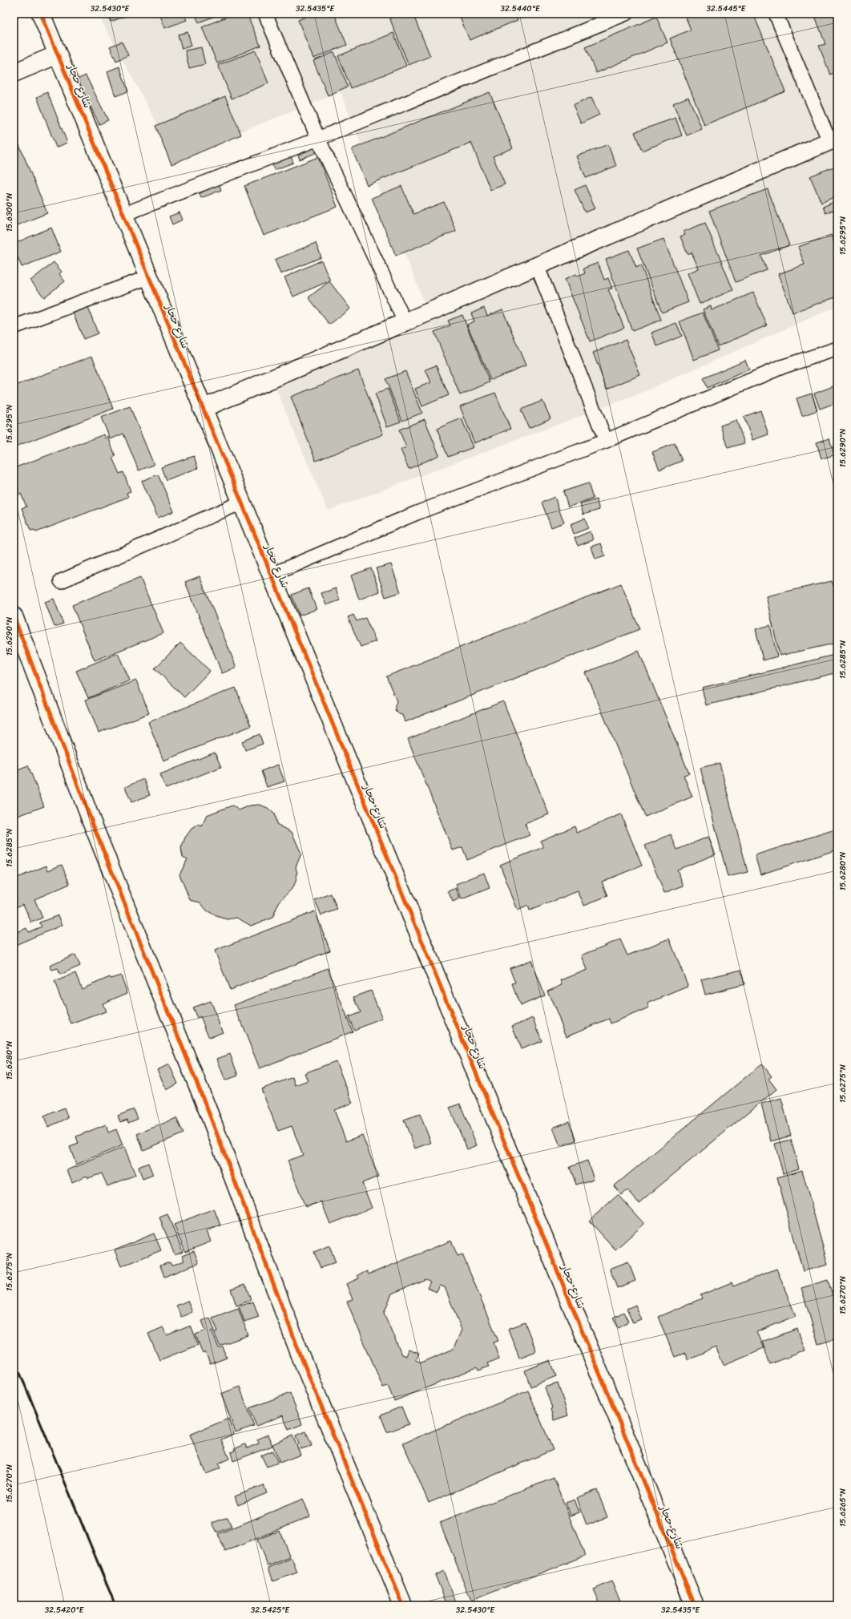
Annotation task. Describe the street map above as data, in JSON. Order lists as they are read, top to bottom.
{
  "streets": {
    "street": ["شارع حجار"]
  },
  "coordinates": [
    "32.5430°E",
    "32.5435°E",
    "32.5440°E",
    "32.5445°E",
    "15.6300°N",
    "15.6295°N",
    "15.6290°N",
    "15.6285°N",
    "15.6280°N",
    "15.6275°N",
    "15.6270°N",
    "15.6265°N",
    "32.5420°E",
    "32.5425°E"
  ]
}
